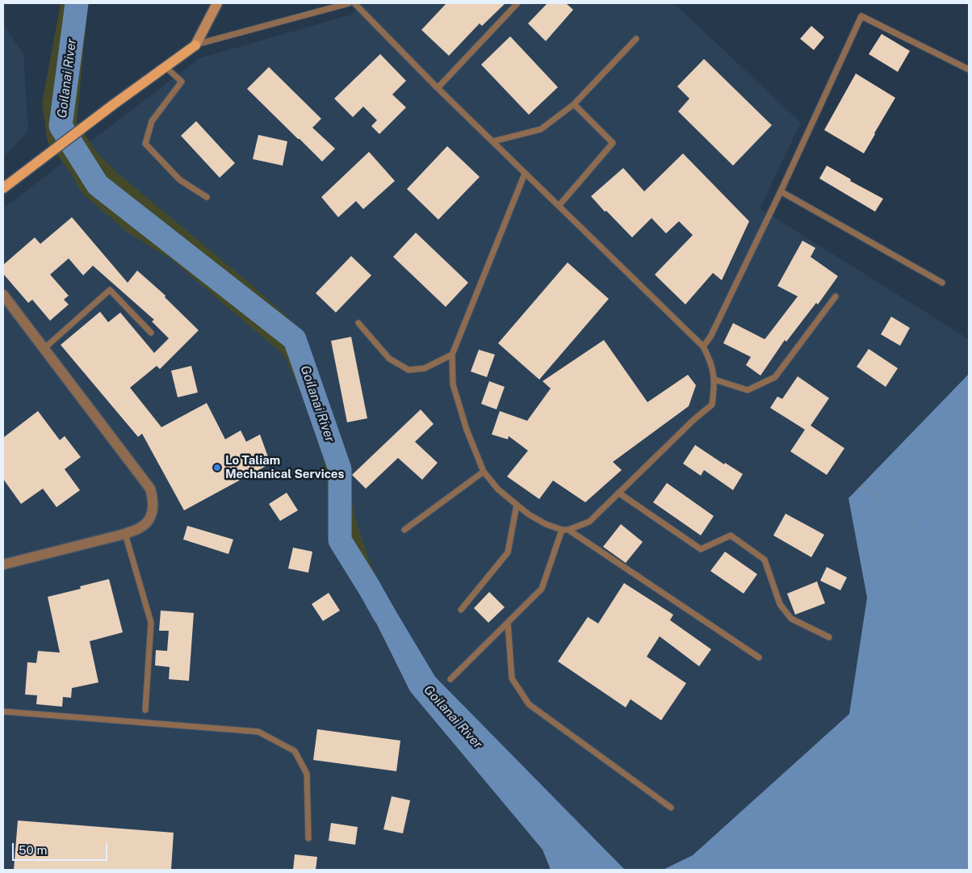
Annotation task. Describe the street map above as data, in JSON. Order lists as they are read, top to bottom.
{
  "water": ["Goilanai River"],
  "places": ["Lo Taliam Mechanical Services"],
  "scale_bar": "50 m"
}
